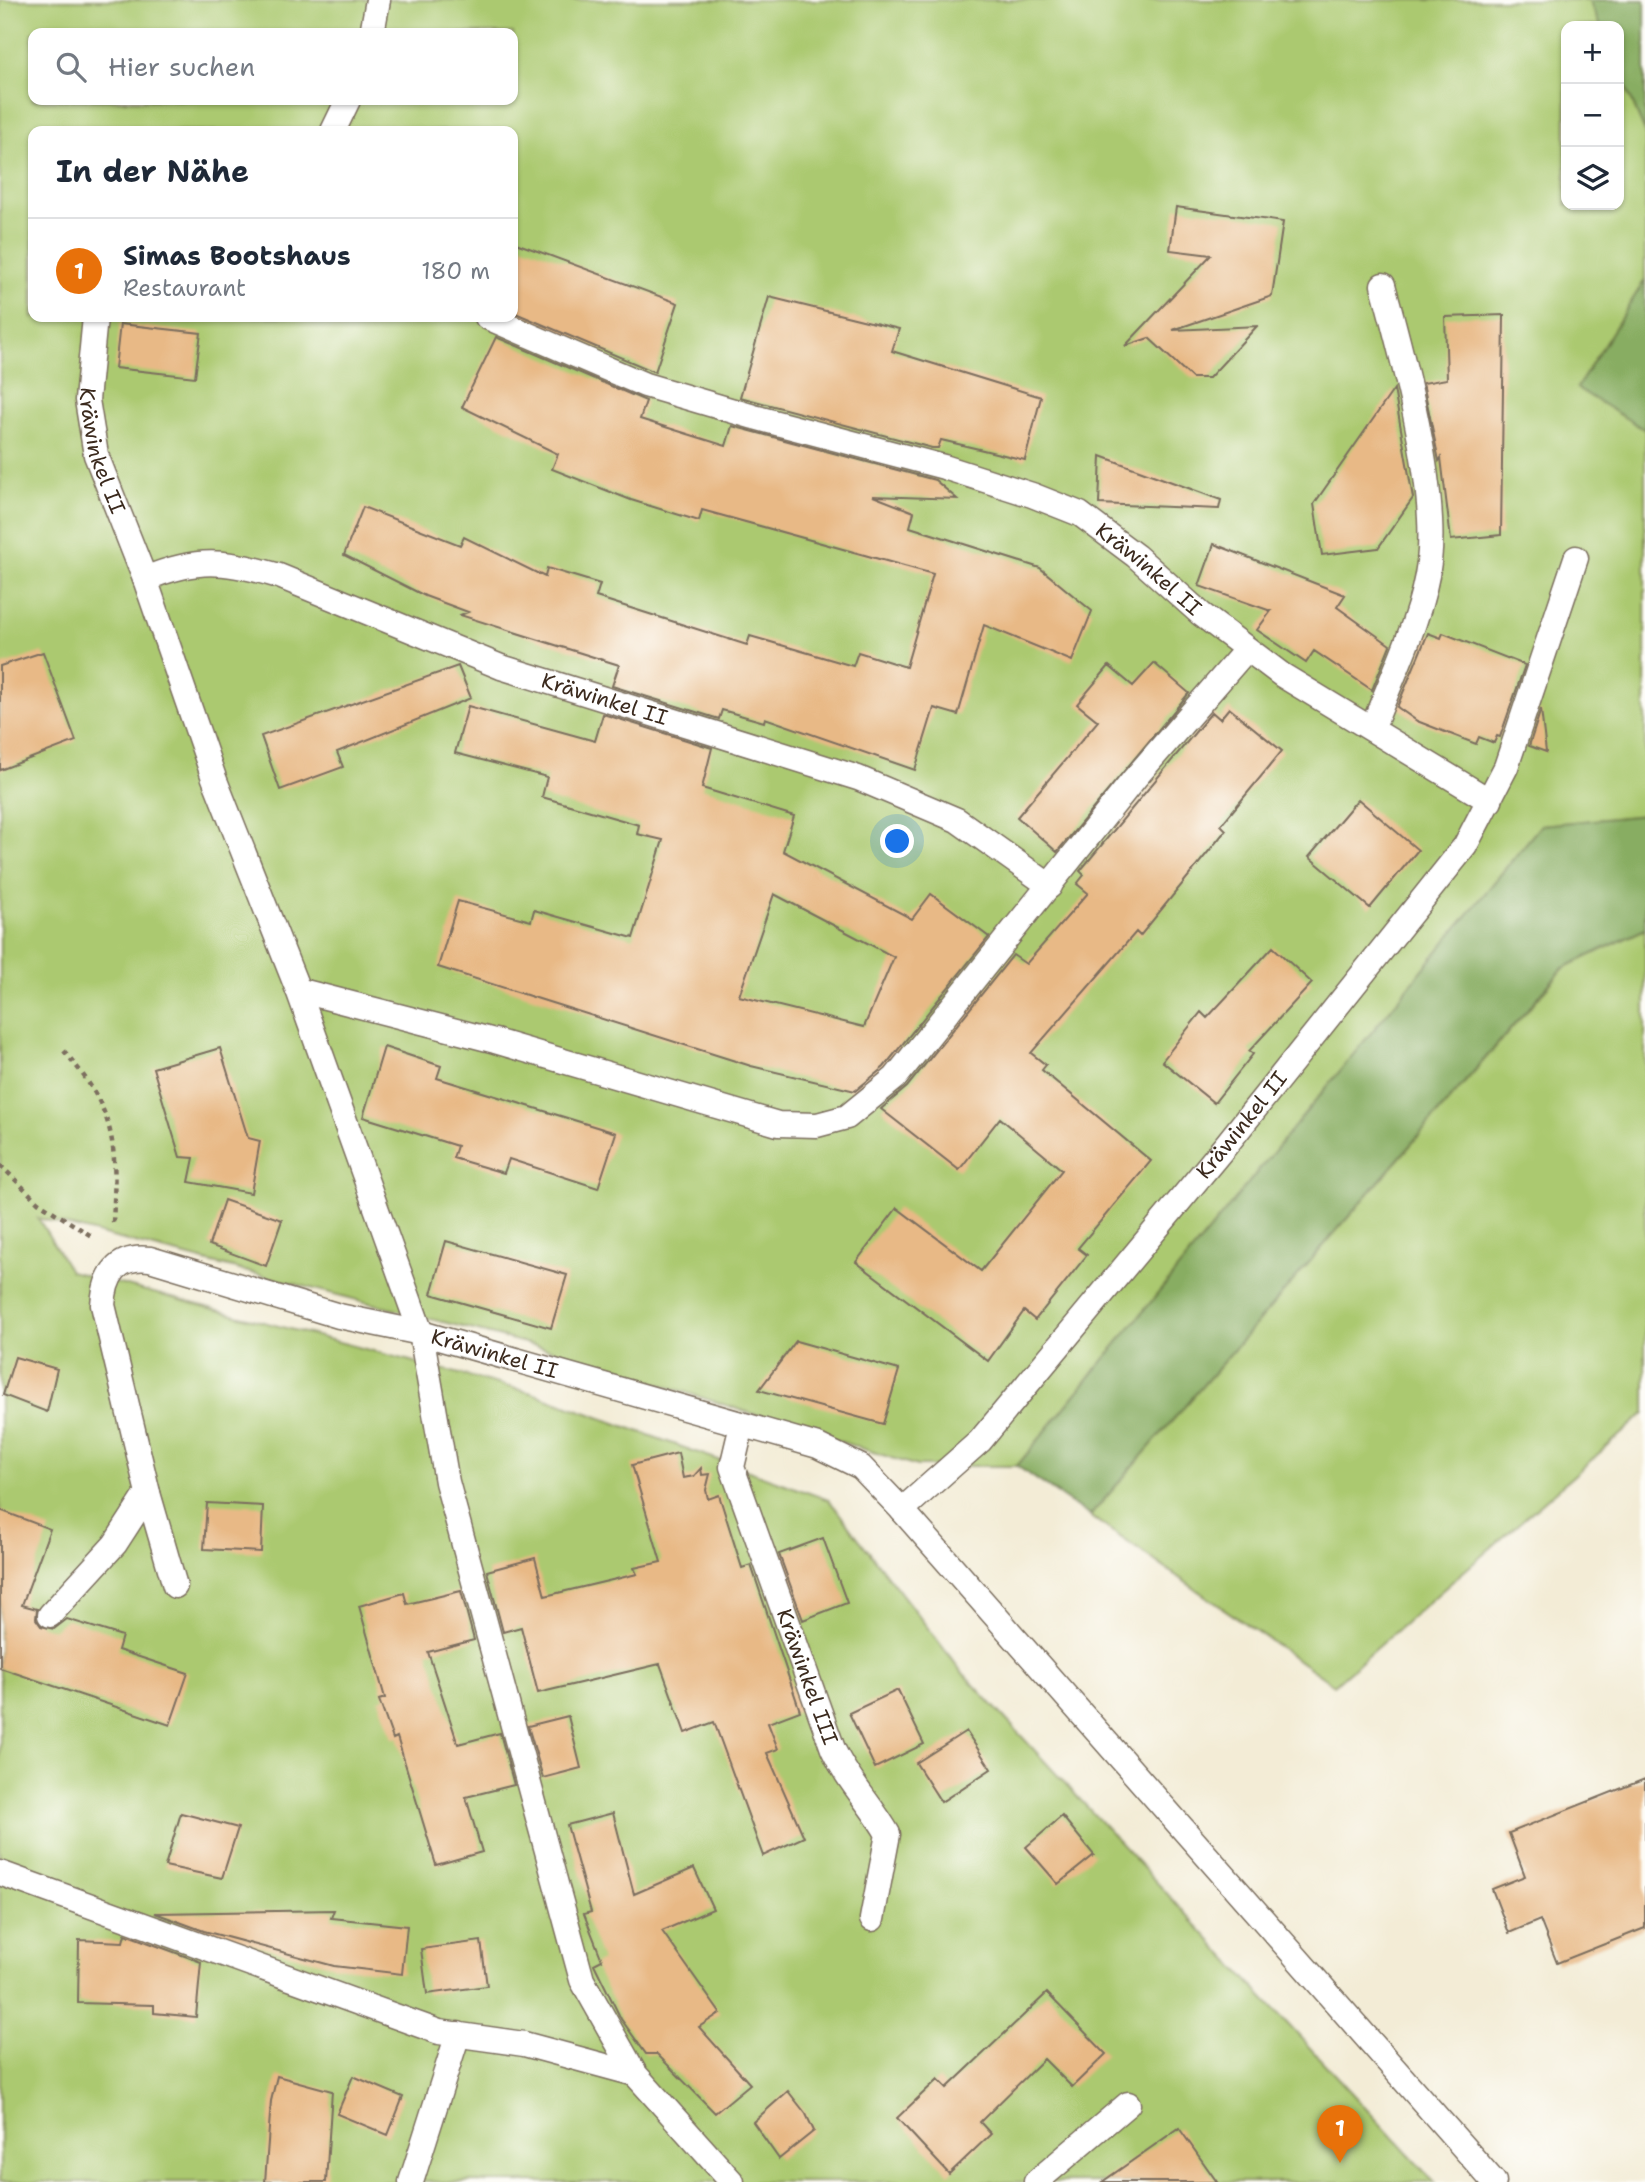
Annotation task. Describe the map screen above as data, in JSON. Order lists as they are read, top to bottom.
{
  "streets": {
    "lane": ["Kräwinkel II", "Kräwinkel III"]
  },
  "crossings": [
    ["Kräwinkel II", "Kräwinkel III"]
  ],
  "page": {
    "map_buttons": ["+", "−"],
    "search": "Hier suchen",
    "heading": "In der Nähe",
    "list": [
      {
        "mark": "1",
        "name": "Simas Bootshaus",
        "note": "Restaurant",
        "value": "180 m"
      }
    ],
    "pins": "1"
  }
}
